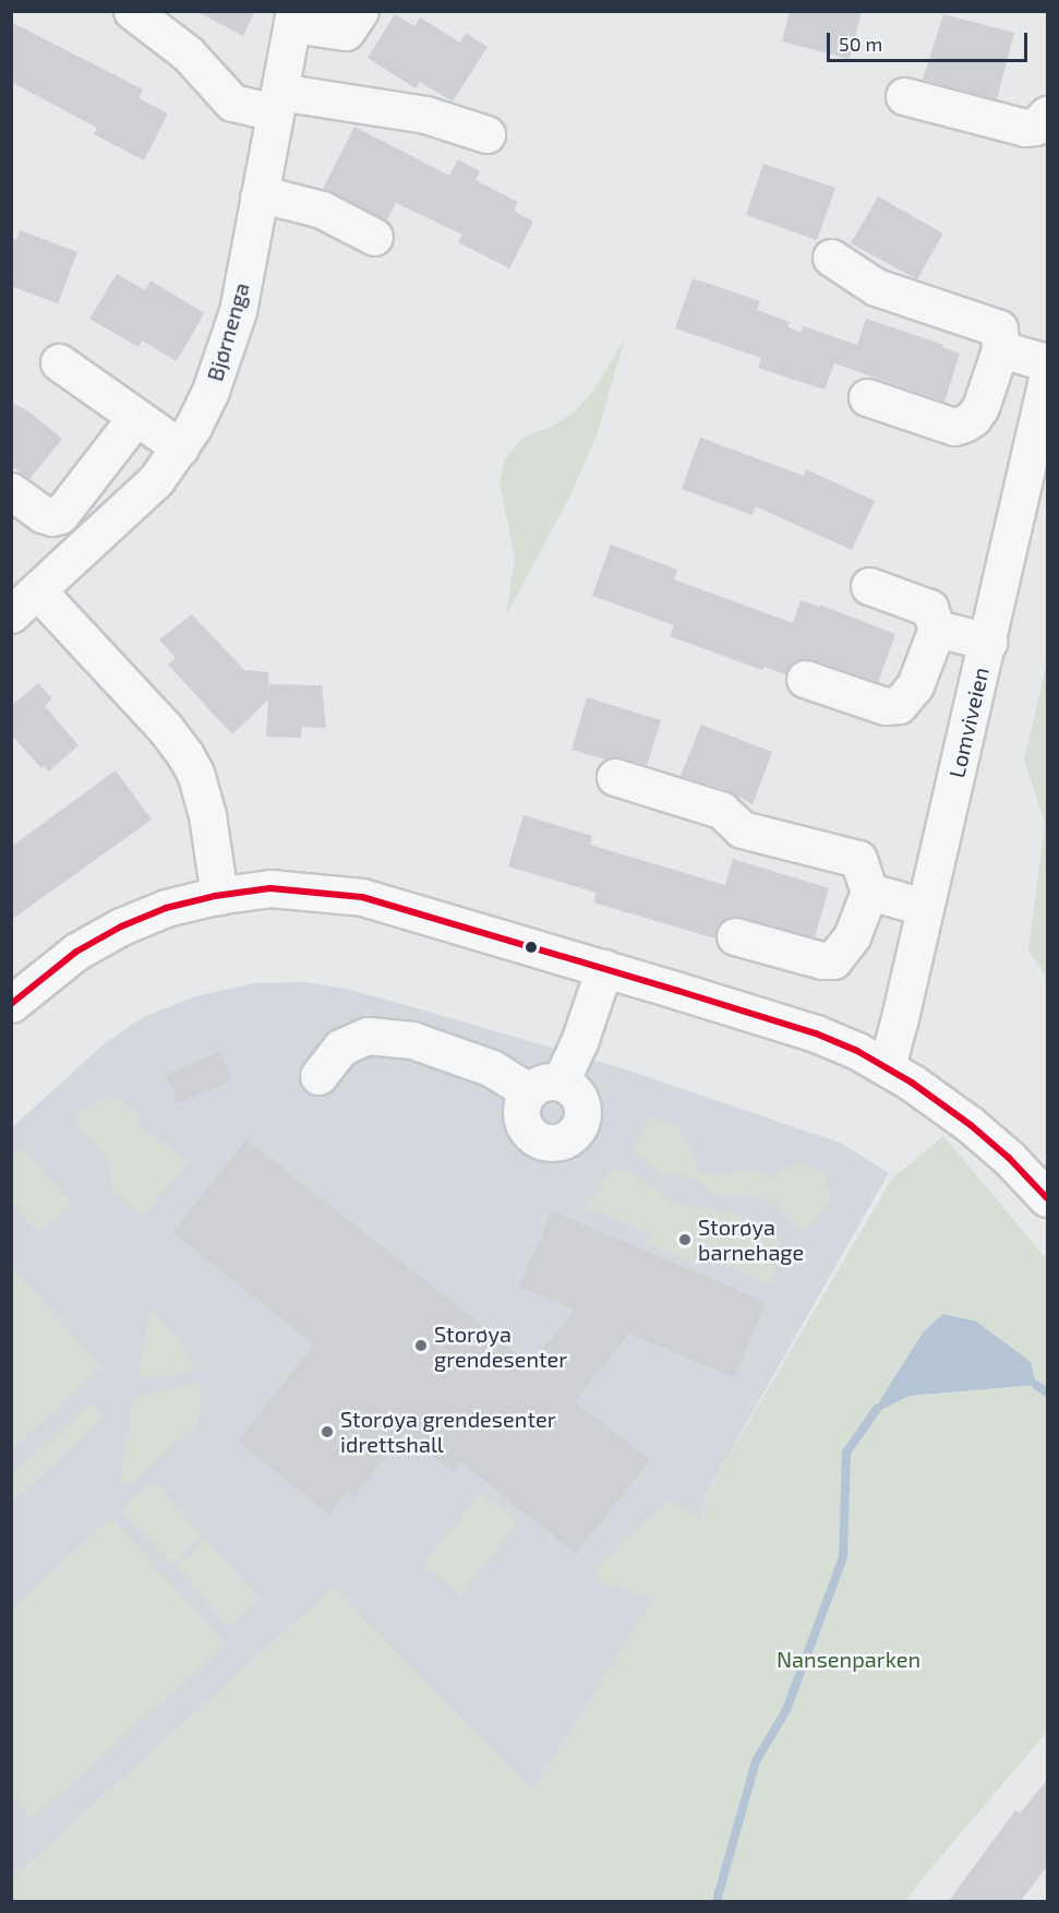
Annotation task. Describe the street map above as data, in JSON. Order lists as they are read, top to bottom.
{
  "streets": {
    "street": ["Bjørnenga", "Lomviveien"]
  },
  "parks": ["Nansenparken"],
  "places": ["Storøya barnehage", "Storøya grendesenter", "Storøya grendesenter idrettshall"],
  "scale_bar": "50 m"
}
